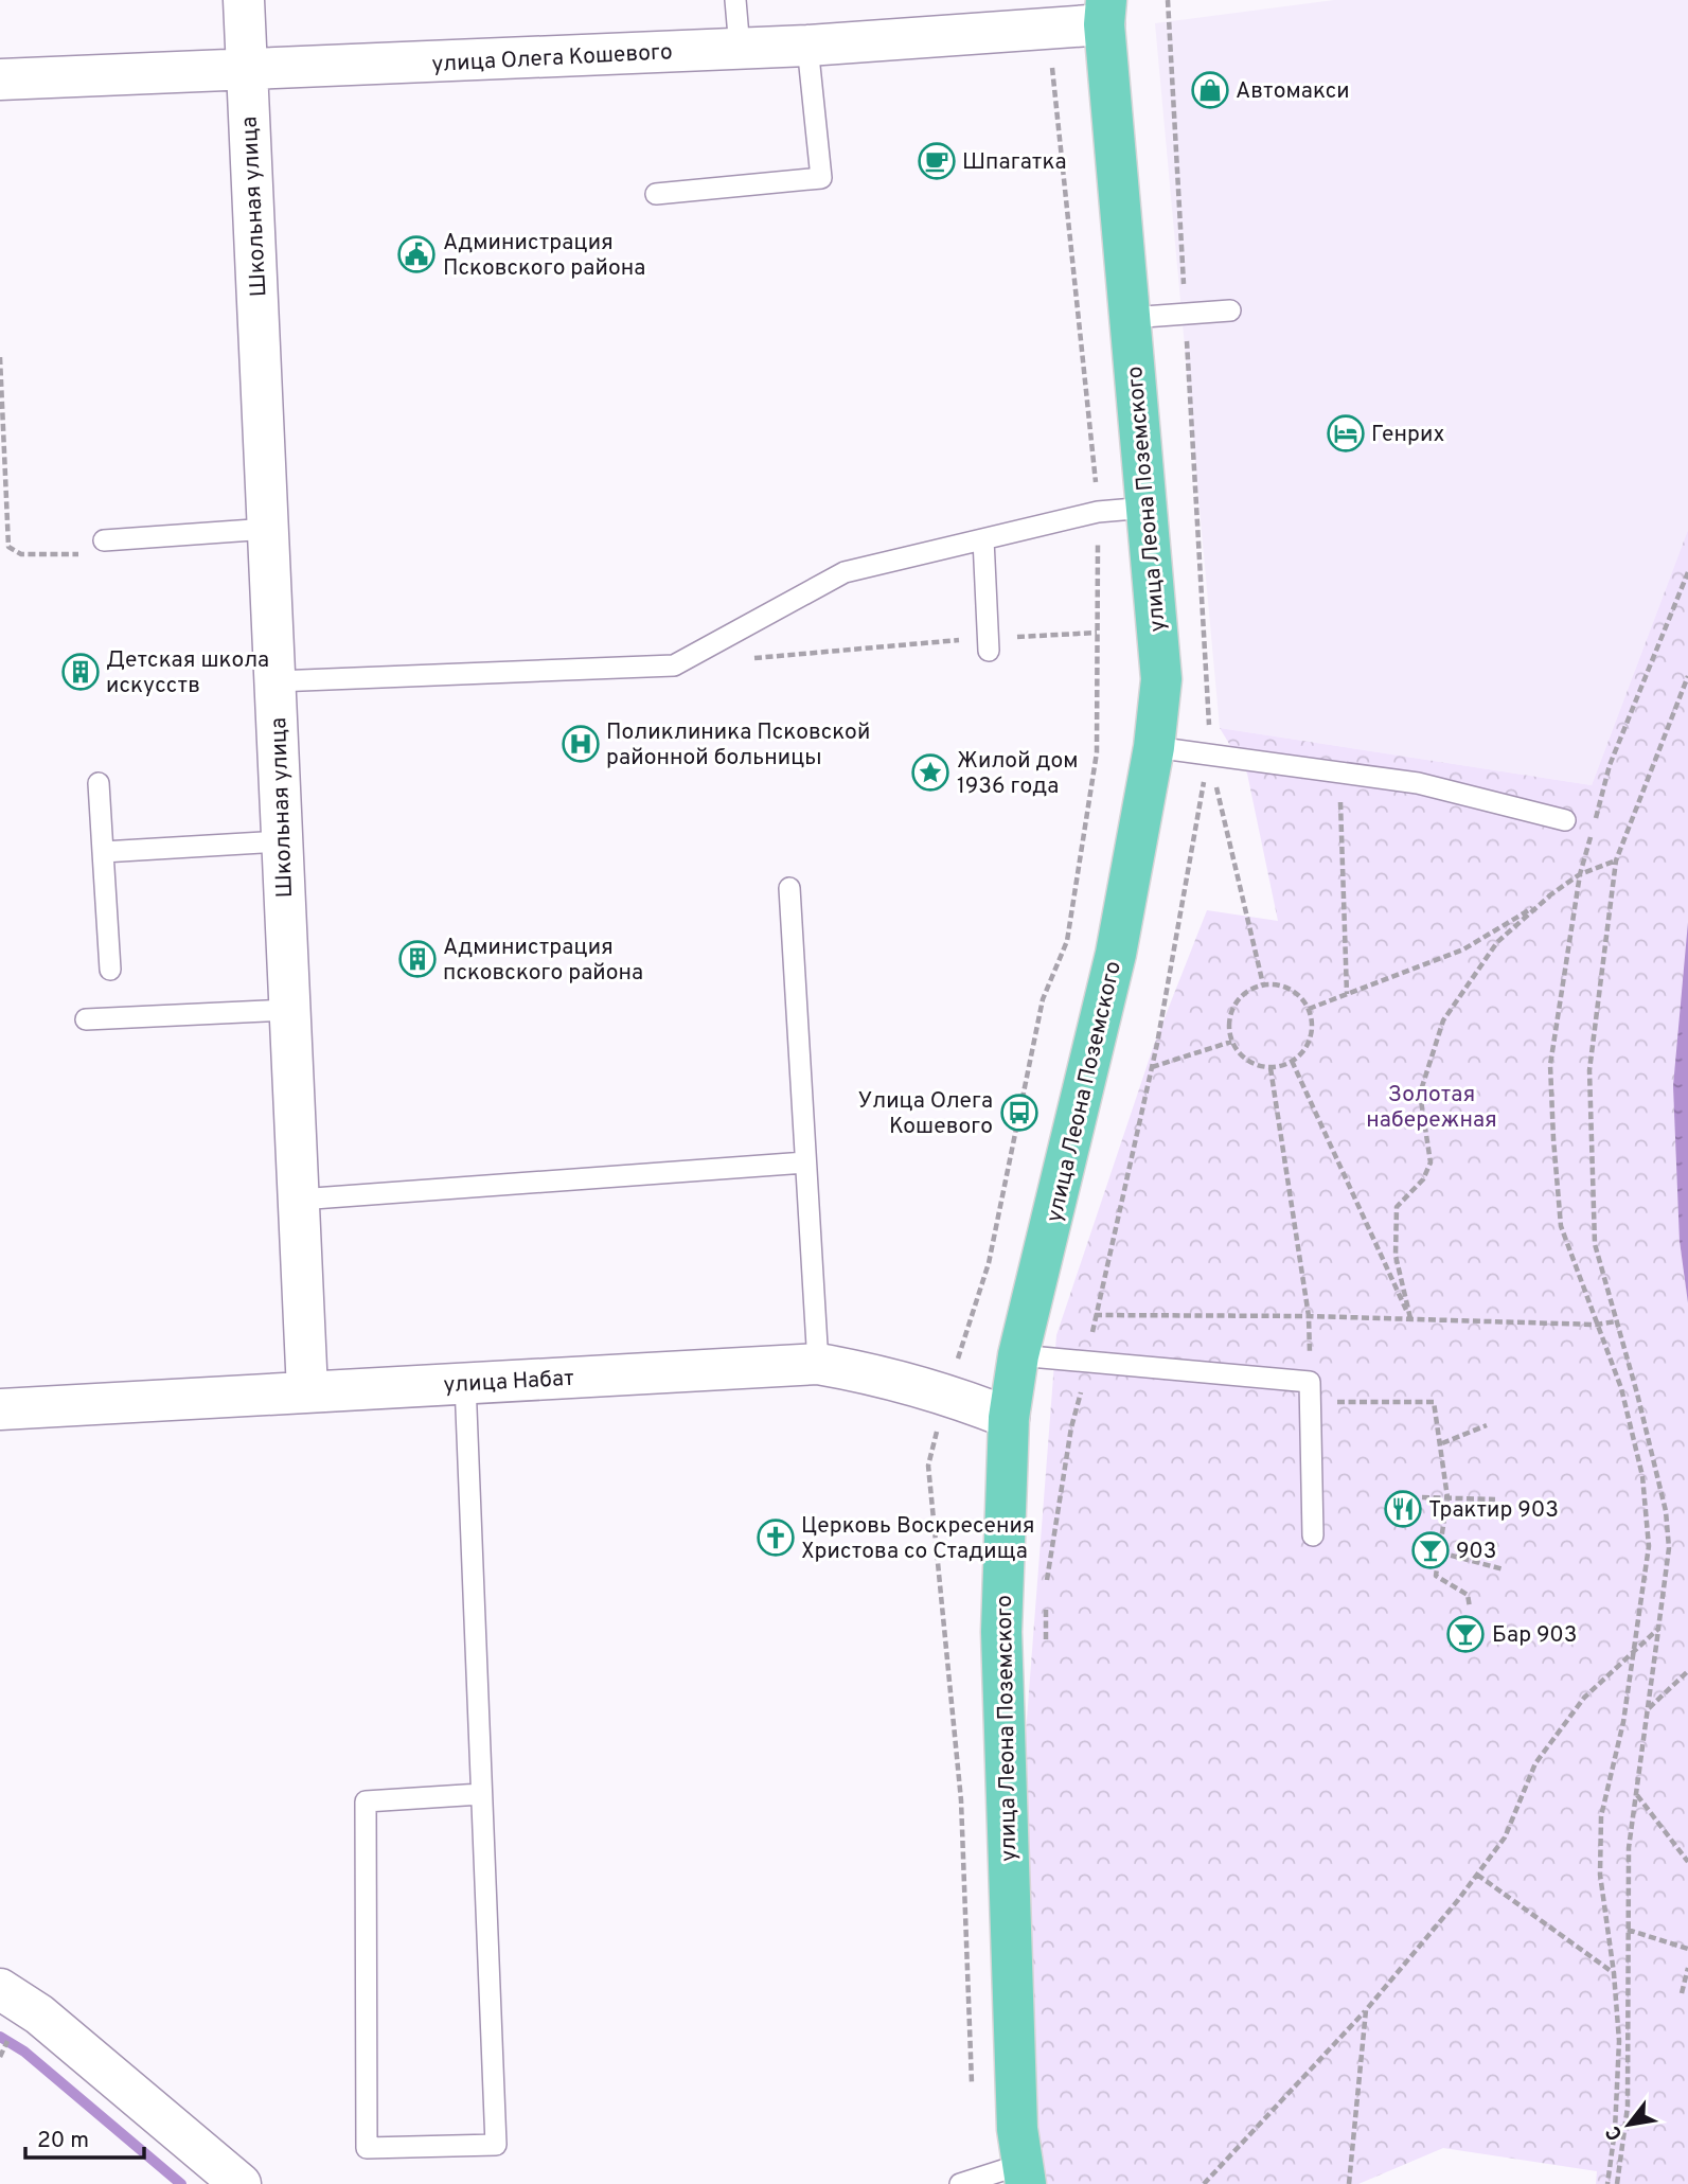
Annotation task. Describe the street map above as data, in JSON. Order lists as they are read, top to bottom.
{
  "streets": {
    "main road": ["улица Леона Поземского"],
    "street": ["улица Олега Кошевого", "Школьная улица", "улица Набат"]
  },
  "crossings": [
    ["улица Олега Кошевого", "Школьная улица"],
    ["улица Олега Кошевого", "улица Леона Поземского"],
    ["Школьная улица", "улица Набат"],
    ["улица Леона Поземского", "улица Набат"]
  ],
  "parks": ["Золотая набережная"],
  "places": {
    "shop": ["Автомакси"],
    "cafe": ["Шпагатка"],
    "public building": ["Администрация Псковского района"],
    "hotel": ["Генрих"],
    "building": ["Детская школа искусств", "Администрация псковского района"],
    "hospital": ["Поликлиника Псковской районной больницы"],
    "place": ["Жилой дом 1936 года"],
    "bus stop": ["Улица Олега Кошевого"],
    "restaurant": ["Трактир 903"],
    "church": ["Церковь Воскресения Христова со Стадища"],
    "bar": ["903", "Бар 903"]
  },
  "scale_bar": "20 m",
  "north": "bottom left"
}
